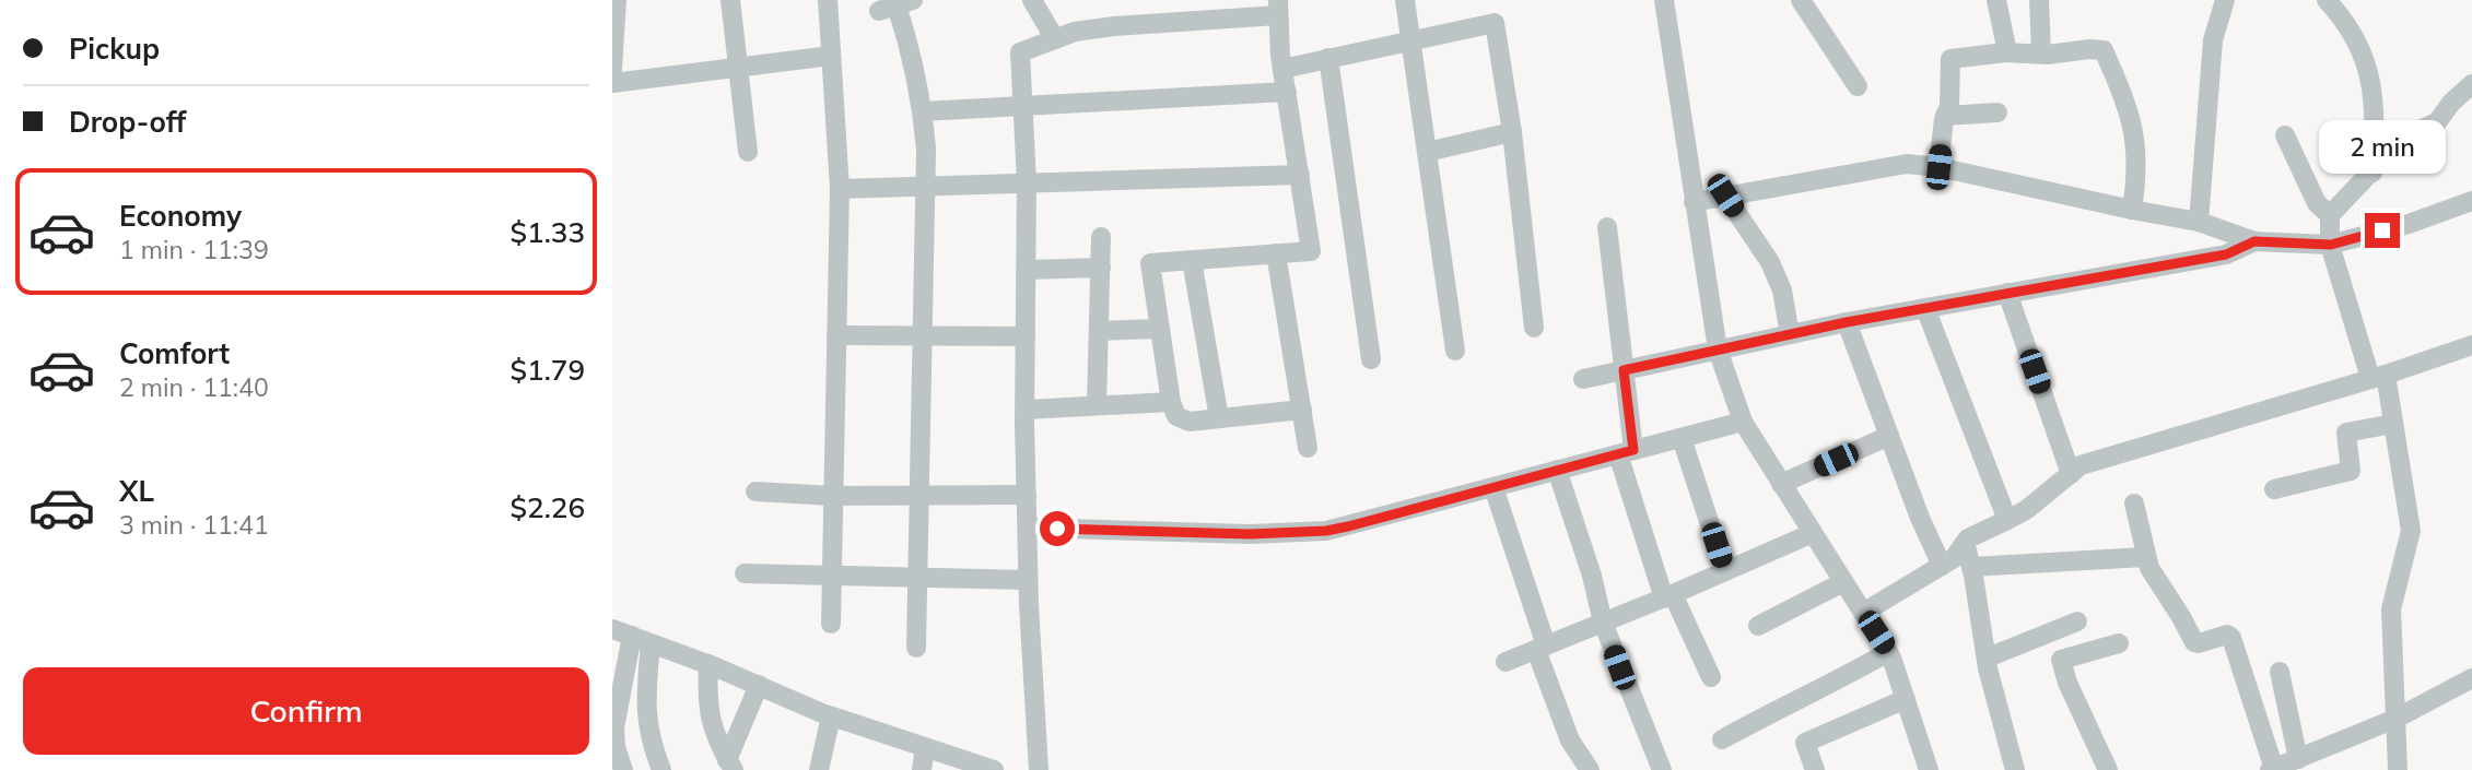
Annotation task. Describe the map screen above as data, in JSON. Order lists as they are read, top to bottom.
{
  "page": {
    "banner": ["Pickup", "Drop-off"],
    "bubble": "2 min",
    "list": [
      {
        "name": "Economy",
        "note": "1 min · 11:39",
        "value": "$1.33"
      },
      {
        "name": "Comfort",
        "note": "2 min · 11:40",
        "value": "$1.79"
      },
      {
        "name": "XL",
        "note": "3 min · 11:41",
        "value": "$2.26"
      }
    ],
    "buttons": "Confirm"
  }
}
